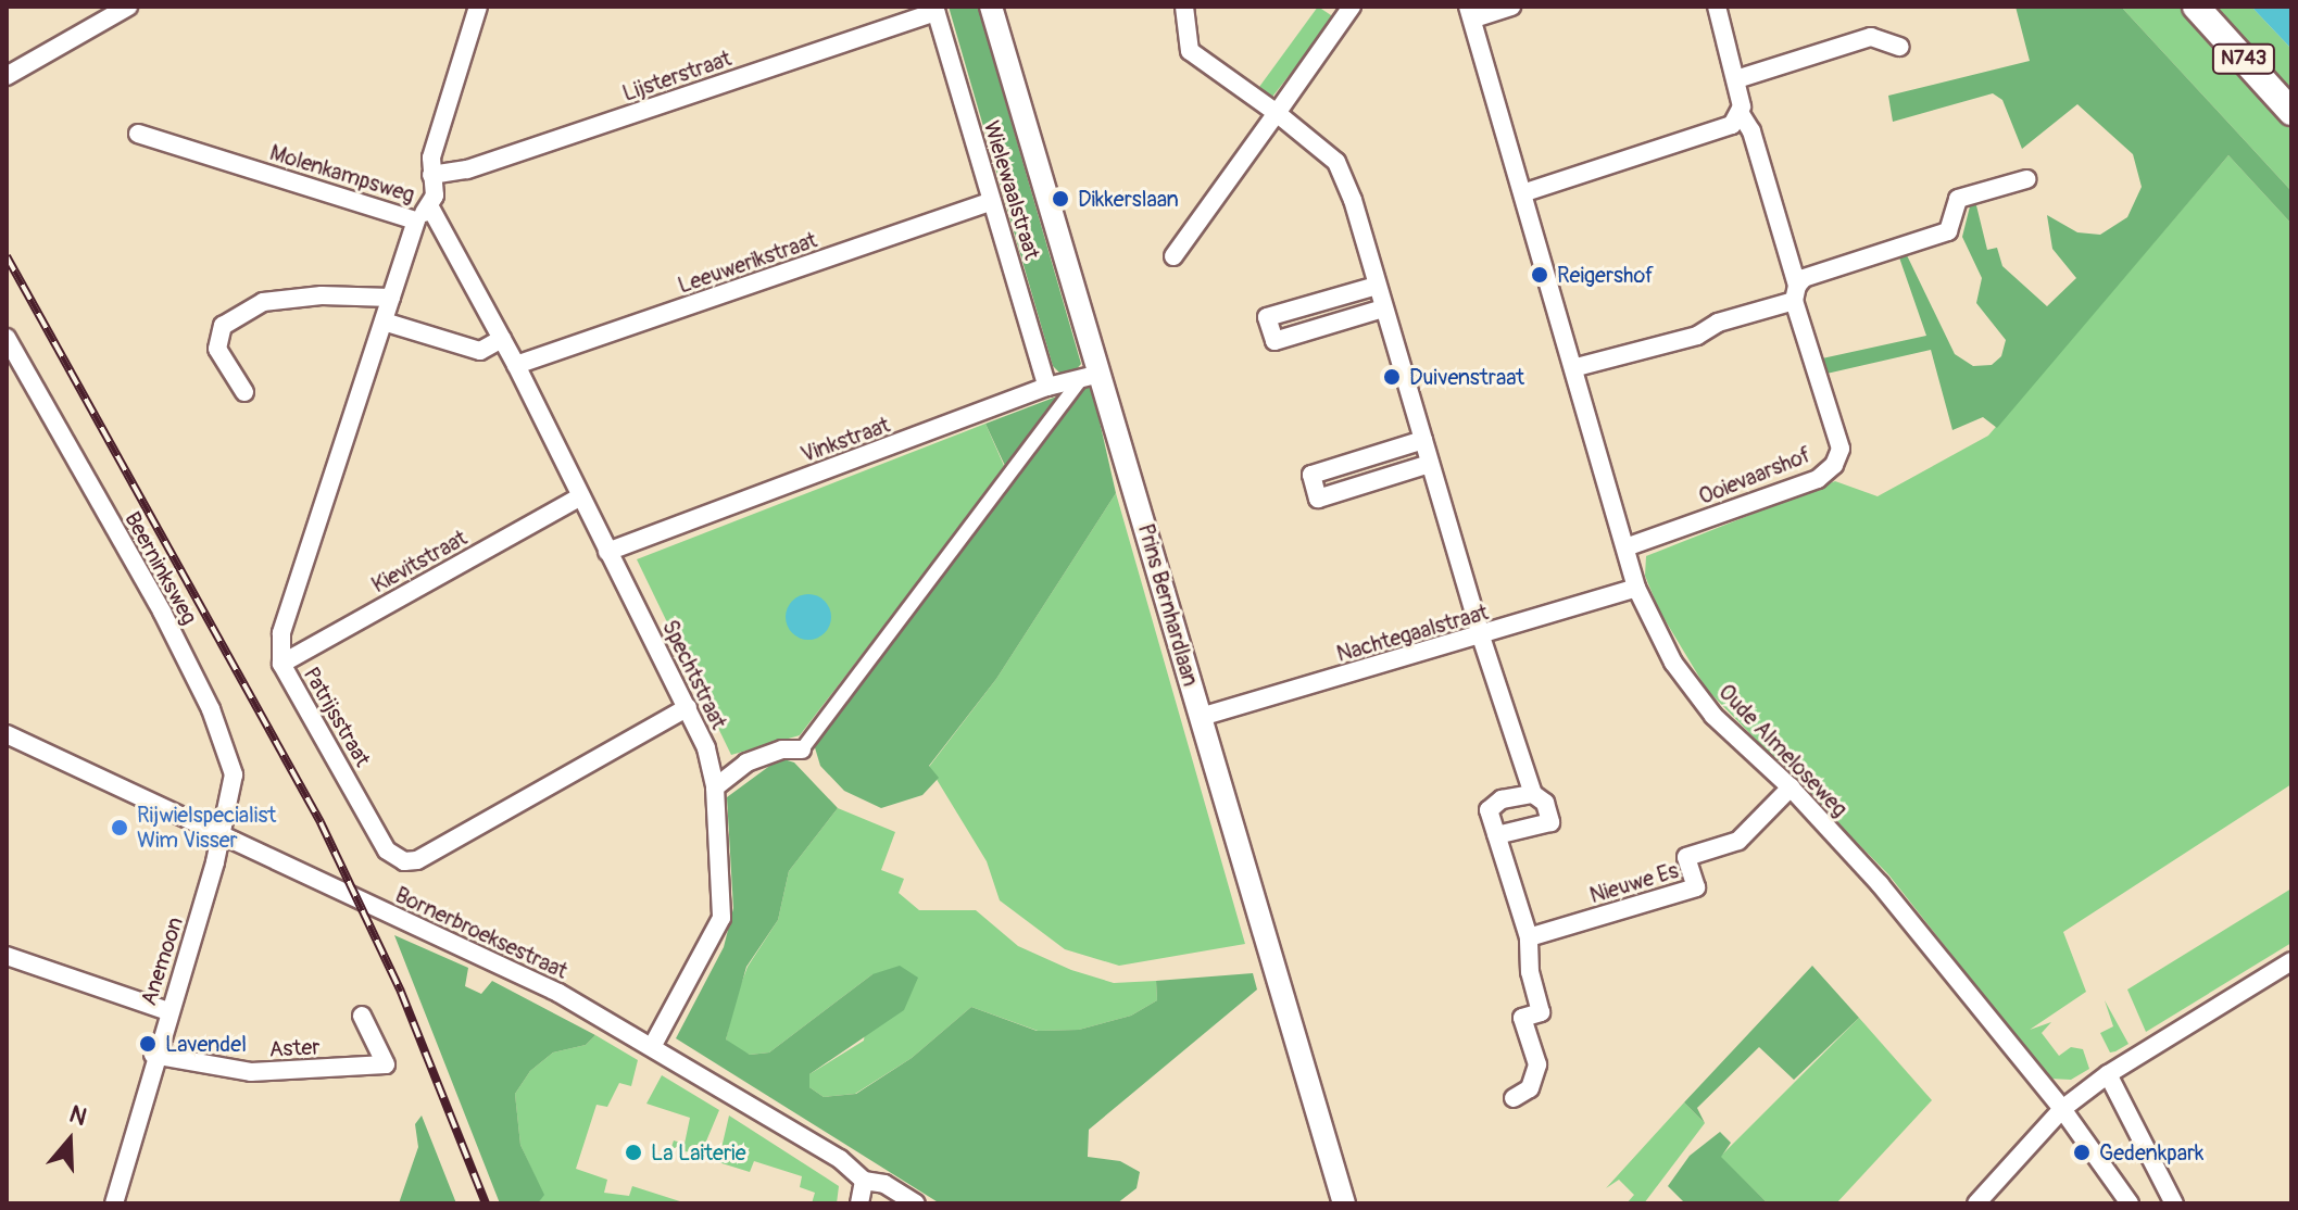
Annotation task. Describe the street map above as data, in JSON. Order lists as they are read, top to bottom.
{
  "streets": {
    "main road": ["N743"],
    "street": [
      "Lijsterstraat",
      "Molenkampsweg",
      "Wielewaalstraat",
      "Leeuwerikstraat",
      "Vinkstraat",
      "Ooievaarshof",
      "Kievitstraat",
      "Beerninksweg",
      "Prins Bernhardlaan",
      "Nachtegaalstraat",
      "Spechtstraat",
      "Patrijsstraat",
      "Oude Almeloseweg",
      "Nieuwe Es",
      "Bornerbroeksestraat",
      "Anemoon",
      "Aster"
    ]
  },
  "crossings": [
    ["Lijsterstraat", "Molenkampsweg"],
    ["Lijsterstraat", "Wielewaalstraat"],
    ["Molenkampsweg", "Spechtstraat"],
    ["Molenkampsweg", "Patrijsstraat"],
    ["Wielewaalstraat", "Leeuwerikstraat"],
    ["Wielewaalstraat", "Vinkstraat"],
    ["Leeuwerikstraat", "Spechtstraat"],
    ["Vinkstraat", "Prins Bernhardlaan"],
    ["Vinkstraat", "Spechtstraat"],
    ["Ooievaarshof", "Oude Almeloseweg"],
    ["Kievitstraat", "Spechtstraat"],
    ["Kievitstraat", "Patrijsstraat"],
    ["Beerninksweg", "Bornerbroeksestraat"],
    ["Beerninksweg", "Anemoon"],
    ["Prins Bernhardlaan", "Nachtegaalstraat"],
    ["Nachtegaalstraat", "Oude Almeloseweg"],
    ["Spechtstraat", "Patrijsstraat"],
    ["Spechtstraat", "Bornerbroeksestraat"],
    ["Oude Almeloseweg", "Nieuwe Es"],
    ["Bornerbroeksestraat", "Anemoon"],
    ["Anemoon", "Aster"]
  ],
  "places": [
    "Dikkerslaan",
    "Reigershof",
    "Duivenstraat",
    "Rijwielspecialist Wim Visser",
    "Lavendel",
    "La Laiterie",
    "Gedenkpark"
  ],
  "north": "top"
}
